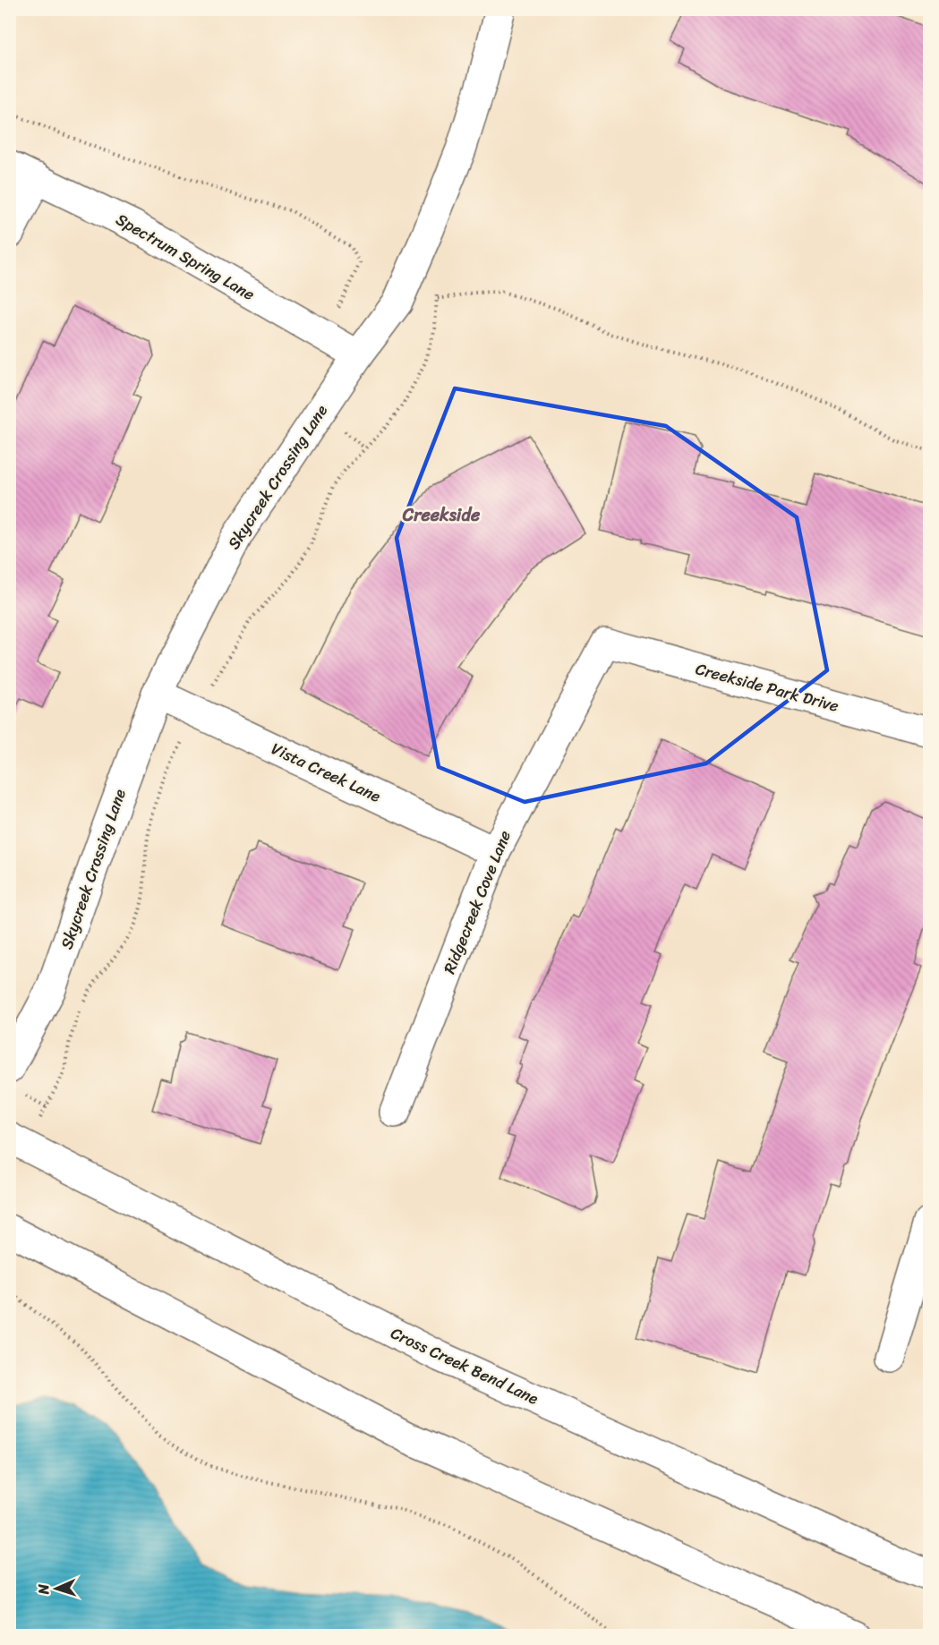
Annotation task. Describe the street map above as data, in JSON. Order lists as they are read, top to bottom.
{
  "streets": {
    "street": [
      "Spectrum Spring Lane",
      "Skycreek Crossing Lane",
      "Creekside Park Drive",
      "Vista Creek Lane",
      "Ridgecreek Cove Lane",
      "Cross Creek Bend Lane"
    ]
  },
  "crossings": [
    ["Spectrum Spring Lane", "Skycreek Crossing Lane"],
    ["Skycreek Crossing Lane", "Vista Creek Lane"],
    ["Creekside Park Drive", "Ridgecreek Cove Lane"],
    ["Vista Creek Lane", "Ridgecreek Cove Lane"]
  ],
  "districts": ["Creekside"],
  "north": "left"
}
